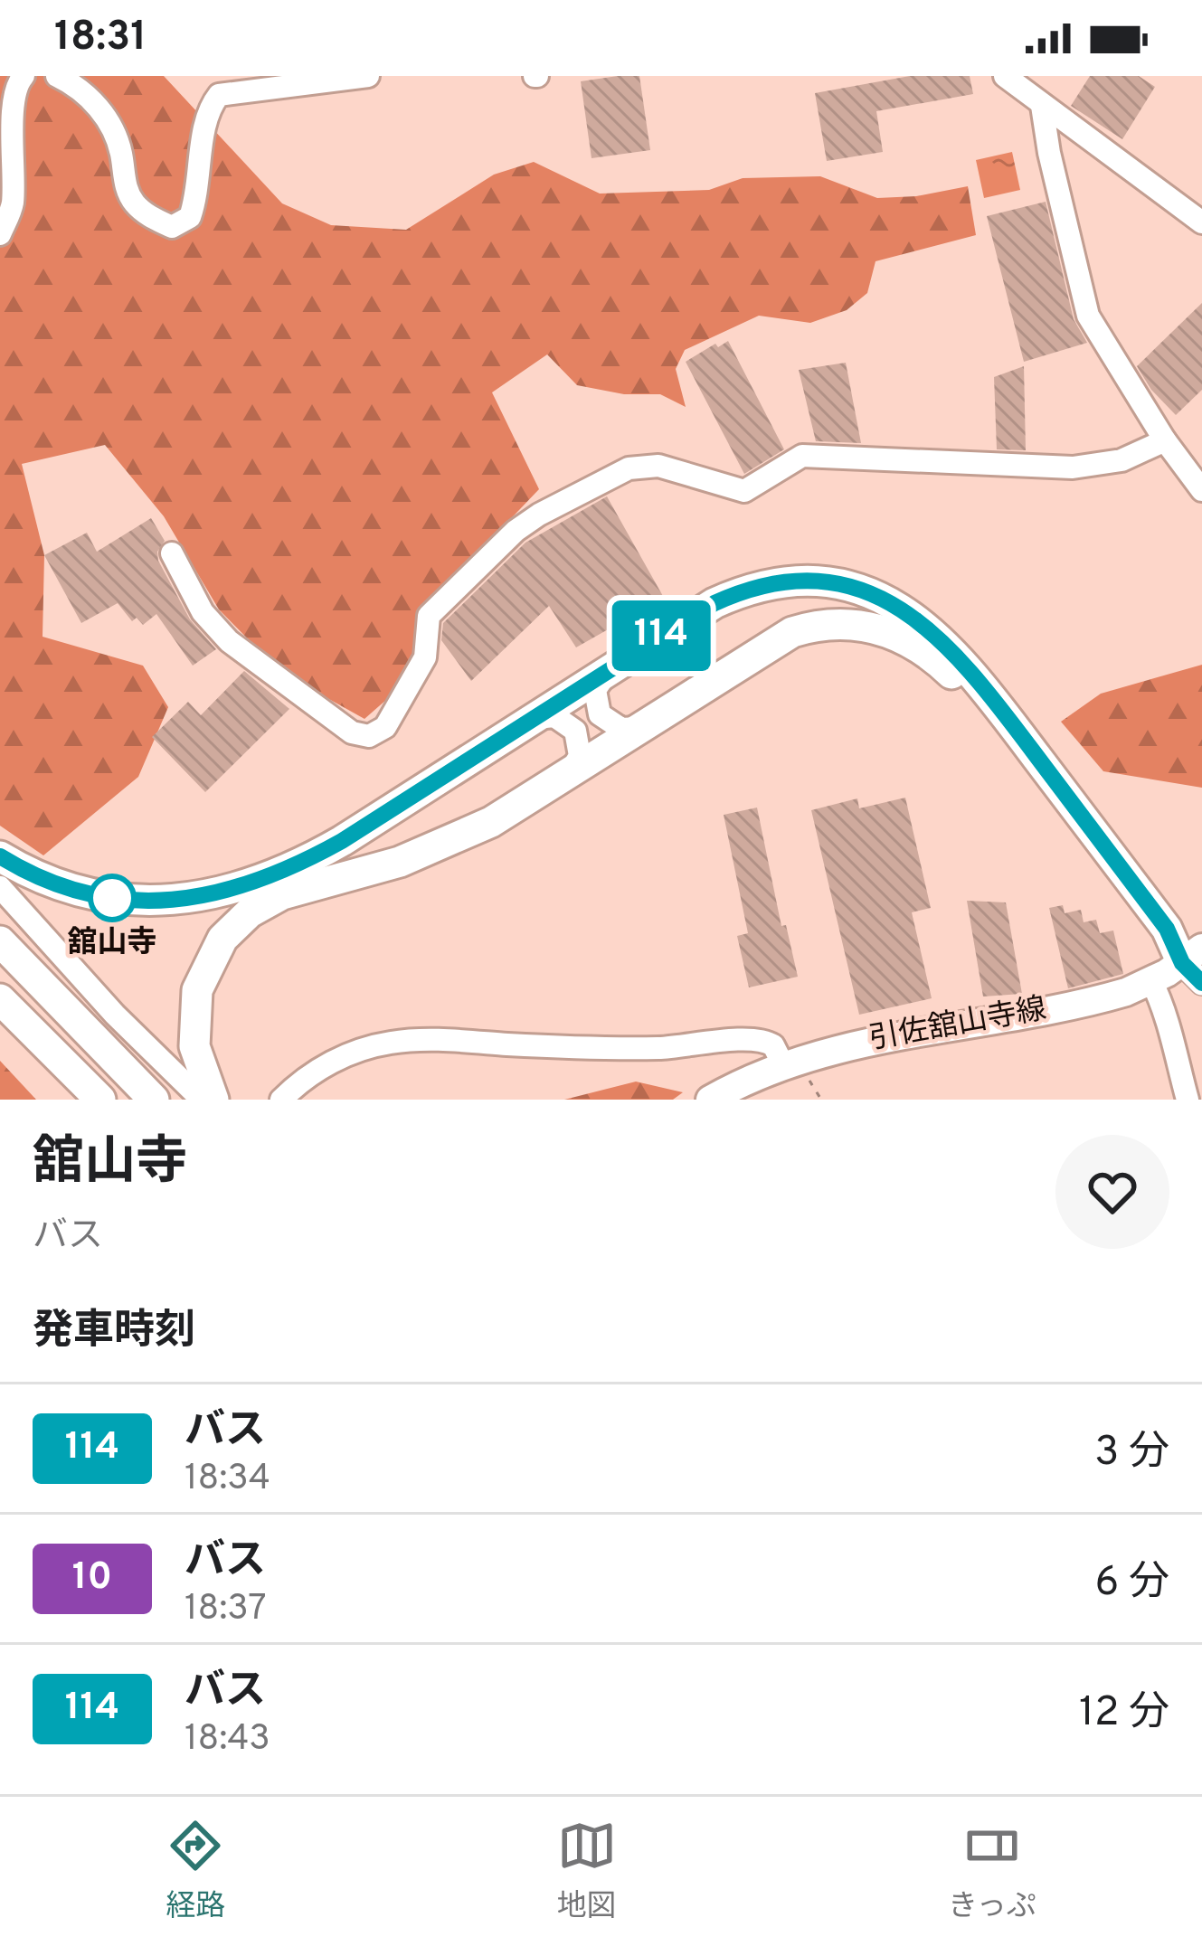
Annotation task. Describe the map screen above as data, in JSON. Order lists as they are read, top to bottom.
{
  "streets": {
    "main road": ["引佐舘山寺線"]
  },
  "places": ["舘山寺"],
  "lines": ["bus line 114"],
  "page": {
    "status": "18:31",
    "on_map": "114",
    "heading": [
      ["舘山寺", "バス"],
      "発車時刻"
    ],
    "list": [
      {
        "mark": "114",
        "name": "バス",
        "note": "18:34",
        "value": "3 分"
      },
      {
        "mark": "10",
        "name": "バス",
        "note": "18:37",
        "value": "6 分"
      },
      {
        "mark": "114",
        "name": "バス",
        "note": "18:43",
        "value": "12 分"
      }
    ],
    "tabs": ["経路", "地図", "きっぷ"]
  }
}
